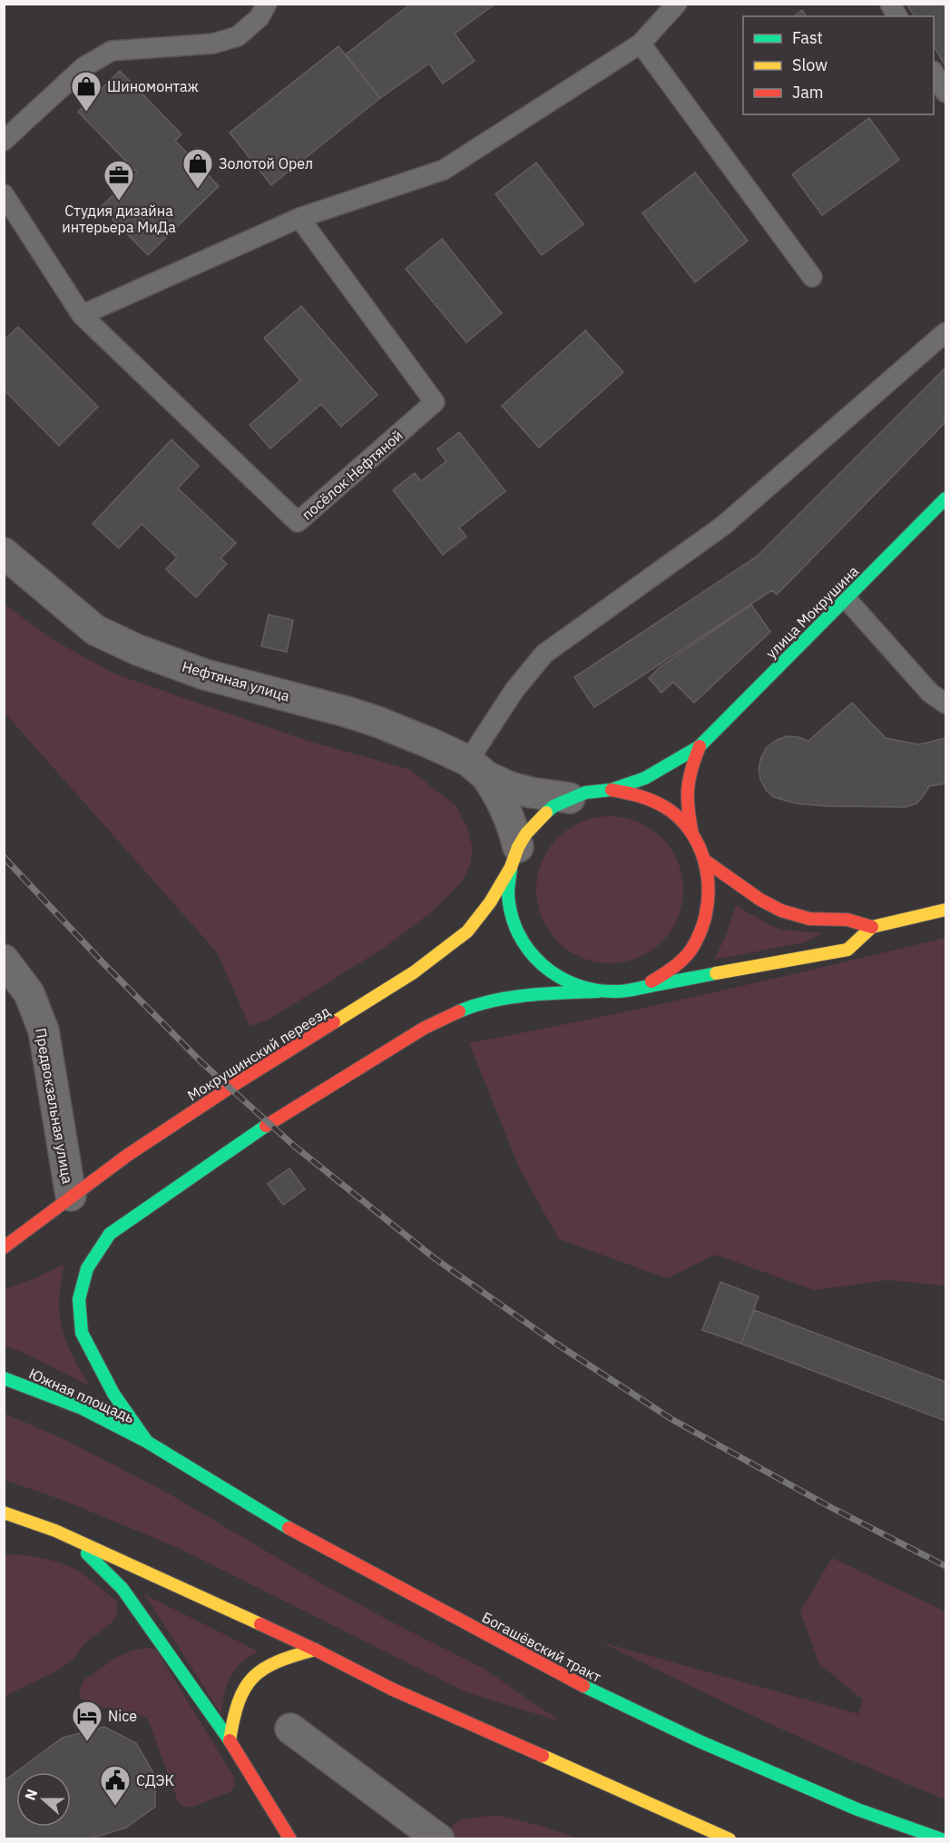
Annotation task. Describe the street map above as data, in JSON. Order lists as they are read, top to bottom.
{
  "streets": {
    "main road": [
      "улица Мокрушина",
      "Мокрушинский переезд",
      "Южная площадь",
      "Богашёвский тракт"
    ],
    "street": ["Нефтяная улица", "Предвокзальная улица"],
    "lane": ["посёлок Нефтяной"]
  },
  "crossings": [
    ["Мокрушинский переезд", "Предвокзальная улица"],
    ["Южная площадь", "Богашёвский тракт"]
  ],
  "places": {
    "shop": ["Шиномонтаж", "Золотой Орел"],
    "office": ["Студия дизайна интерьера МиДа"],
    "hotel": ["Nice"],
    "public building": ["СДЭК"]
  },
  "legend": ["Fast", "Slow", "Jam"],
  "north": "left"
}
